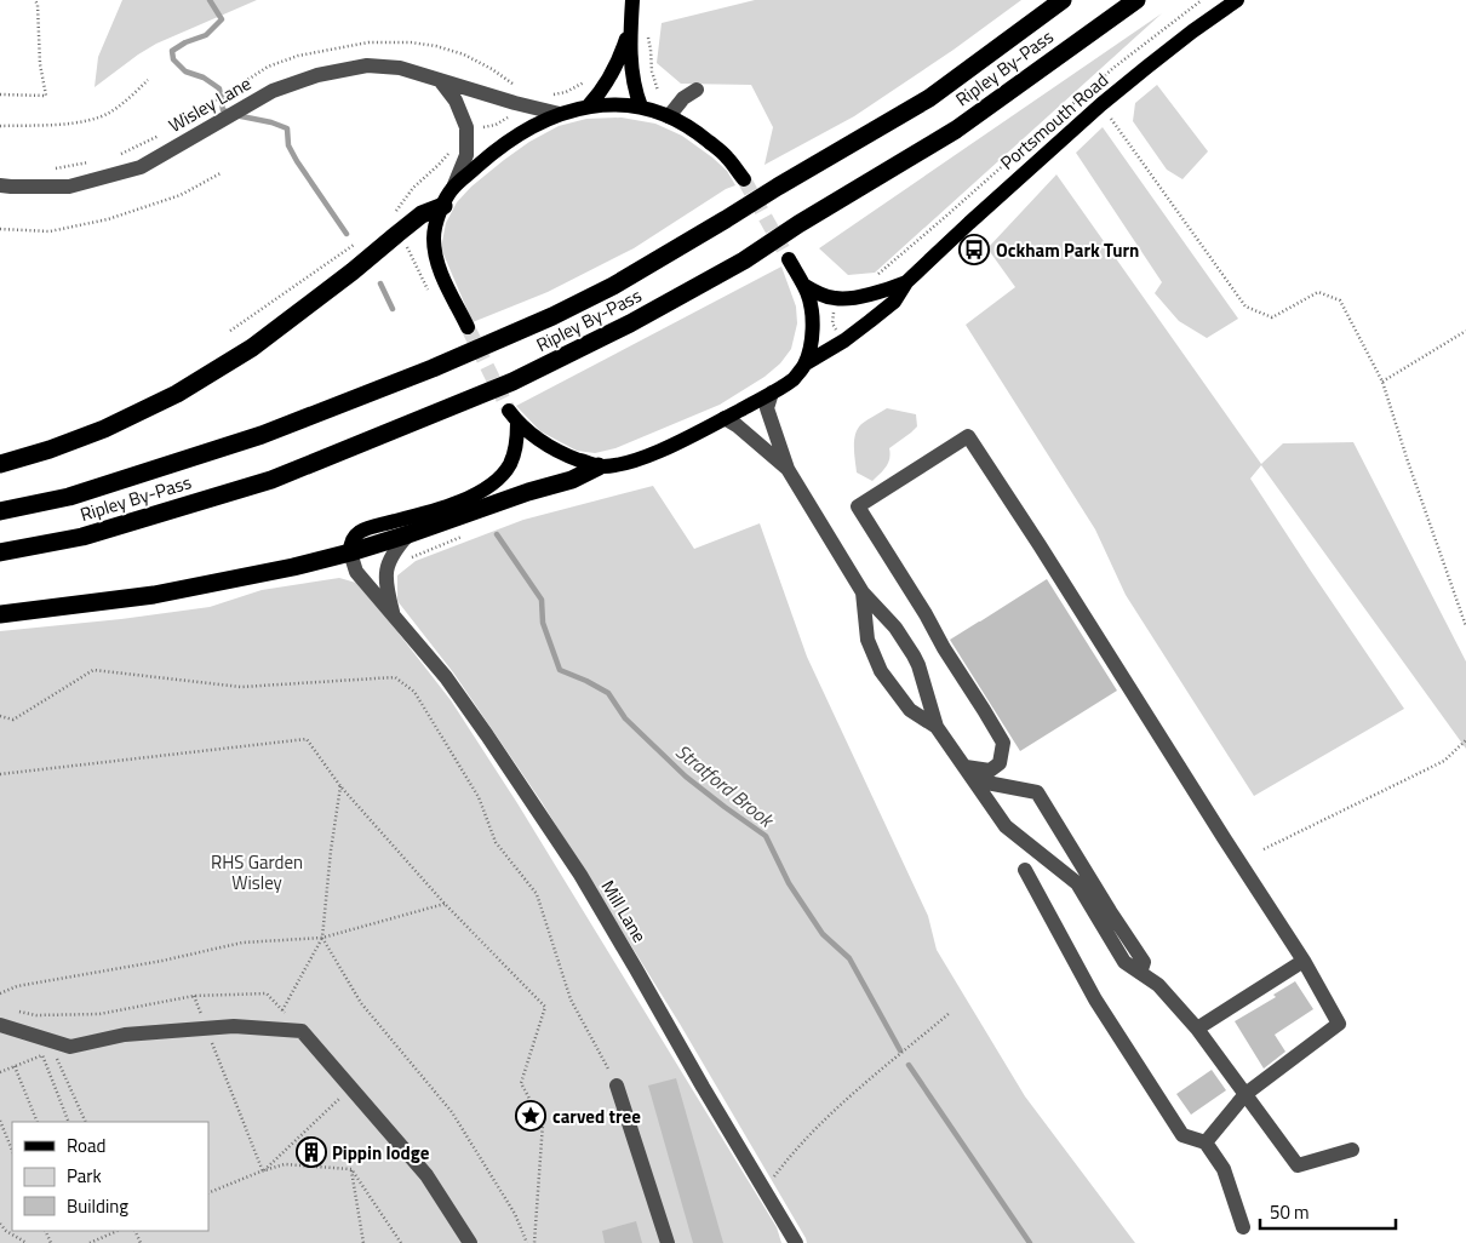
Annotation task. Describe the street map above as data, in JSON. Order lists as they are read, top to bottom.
{
  "streets": {
    "highway": ["Ripley By-Pass"],
    "main road": ["Portsmouth Road"],
    "street": ["Wisley Lane", "Mill Lane"]
  },
  "water": ["Stratford Brook"],
  "parks": ["RHS Garden Wisley"],
  "places": {
    "bus stop": ["Ockham Park Turn"],
    "place": ["carved tree"],
    "building": ["Pippin lodge"]
  },
  "legend": ["Road", "Park", "Building"],
  "scale_bar": "50 m"
}
